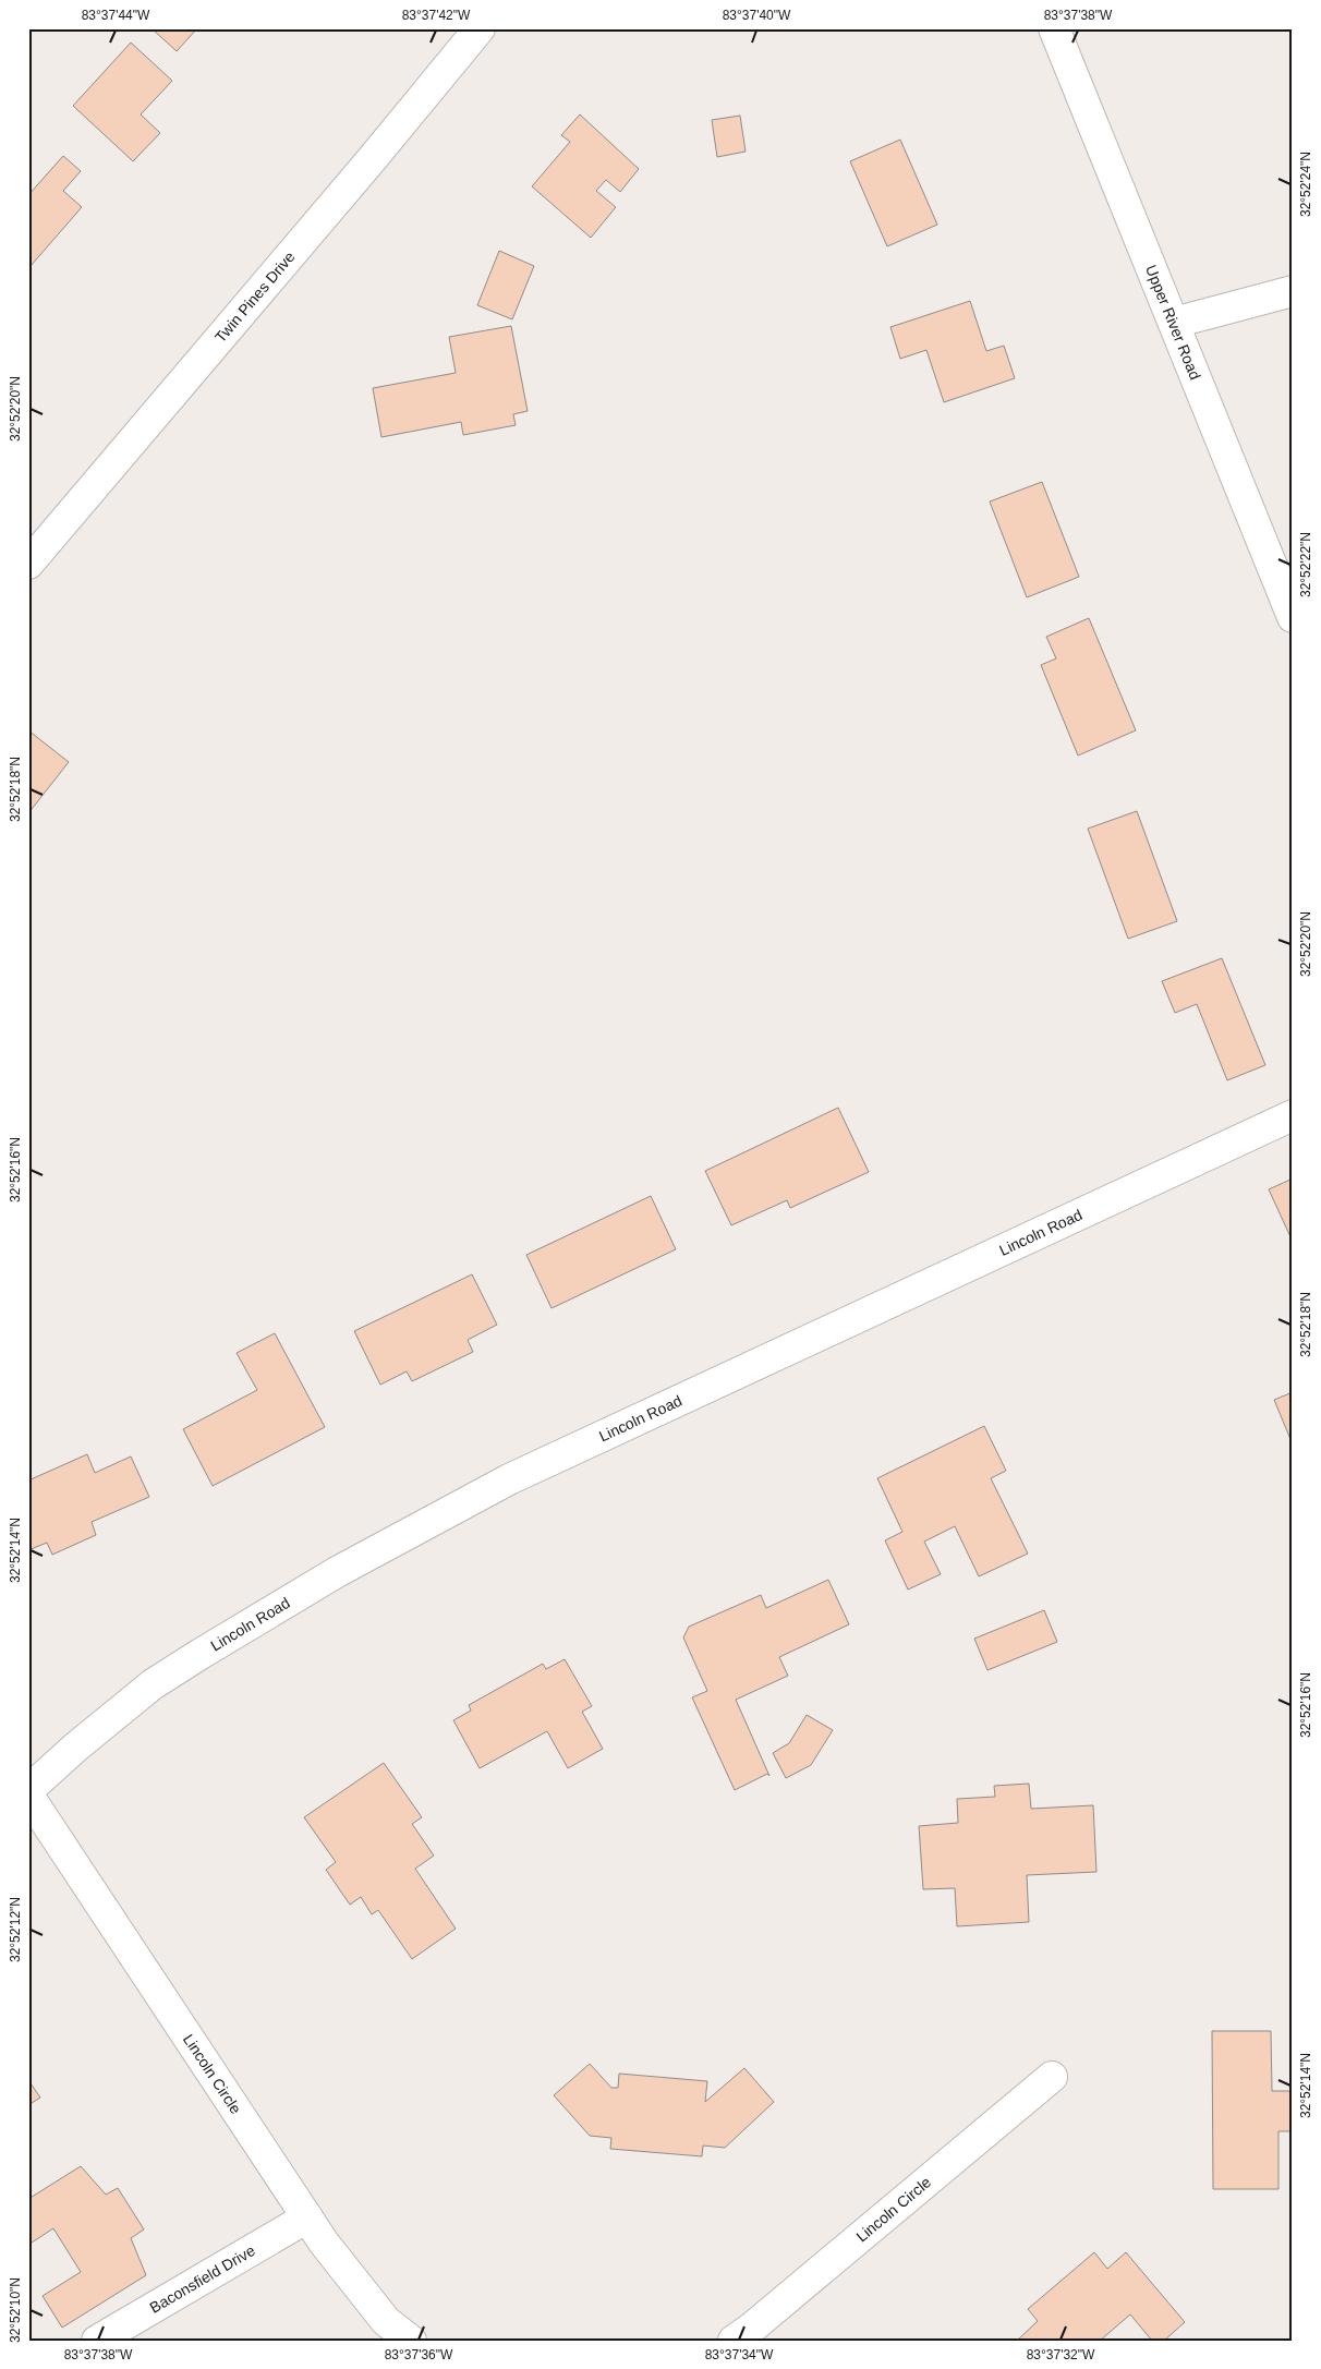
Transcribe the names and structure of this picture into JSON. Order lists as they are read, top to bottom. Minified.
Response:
{"streets":{"street":["Twin Pines Drive","Upper River Road","Lincoln Road","Lincoln Circle","Baconsfield Drive"]},"crossings":[["Lincoln Circle","Baconsfield Drive"]],"coordinates":["83°37'44\"W","83°37'42\"W","83°37'40\"W","83°37'38\"W","32°52'24\"N","32°52'20\"N","32°52'22\"N","32°52'18\"N","32°52'16\"N","32°52'14\"N","32°52'12\"N","32°52'10\"N","83°37'36\"W","83°37'34\"W","83°37'32\"W"]}
